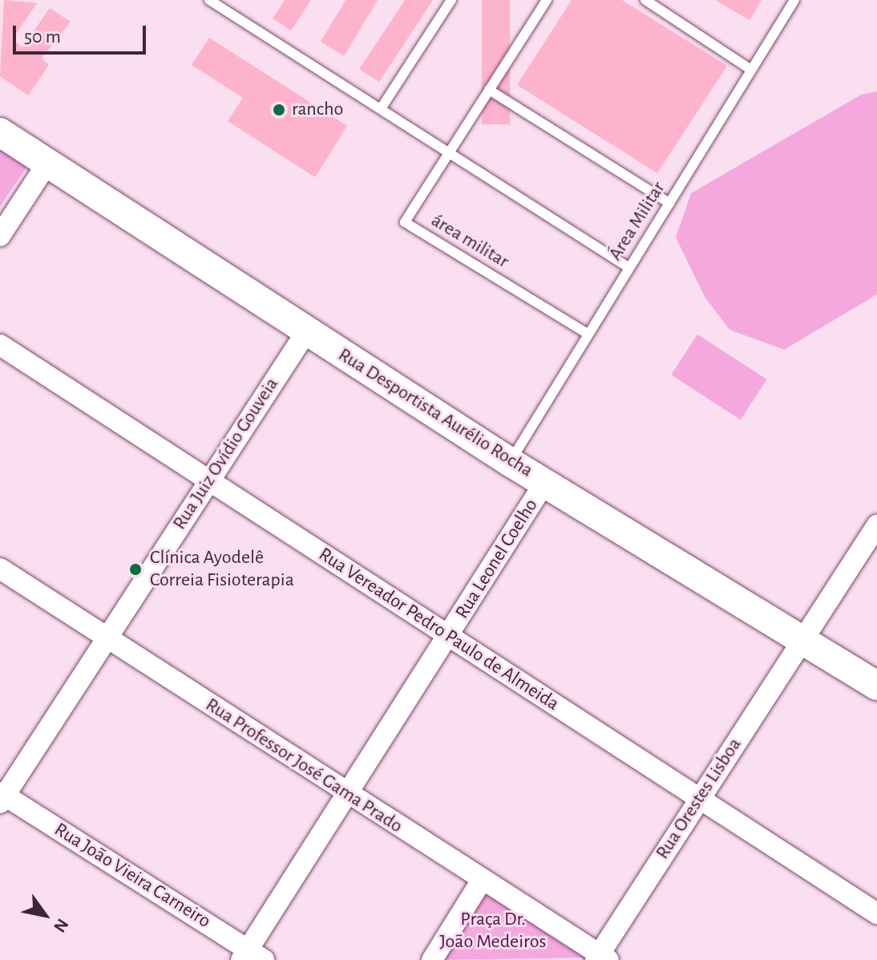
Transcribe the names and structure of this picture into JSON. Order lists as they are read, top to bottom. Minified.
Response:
{"streets":{"street":["Rua Desportista Aurélio Rocha","Rua Juiz Ovídio Gouveia","Rua Leonel Coelho","Rua Vereador Pedro Paulo de Almeida","Rua Professor José Gama Prado","Rua Orestes Lisboa","Rua João Vieira Carneiro"],"lane":["Área Militar","área militar"]},"crossings":[["Área Militar","área militar"],["Área Militar","Rua Desportista Aurélio Rocha"],["Rua Desportista Aurélio Rocha","Rua Juiz Ovídio Gouveia"],["Rua Desportista Aurélio Rocha","Rua Leonel Coelho"],["Rua Desportista Aurélio Rocha","Rua Orestes Lisboa"],["Rua Juiz Ovídio Gouveia","Rua Vereador Pedro Paulo de Almeida"],["Rua Juiz Ovídio Gouveia","Rua Professor José Gama Prado"],["Rua Juiz Ovídio Gouveia","Rua João Vieira Carneiro"],["Rua Leonel Coelho","Rua Vereador Pedro Paulo de Almeida"],["Rua Leonel Coelho","Rua Professor José Gama Prado"],["Rua Leonel Coelho","Rua João Vieira Carneiro"],["Rua Vereador Pedro Paulo de Almeida","Rua Orestes Lisboa"],["Rua Professor José Gama Prado","Rua Orestes Lisboa"]],"parks":["Praça Dr. João Medeiros"],"places":["rancho","Clínica Ayodelê Correia Fisioterapia"],"scale_bar":"50 m","north":"bottom right"}
